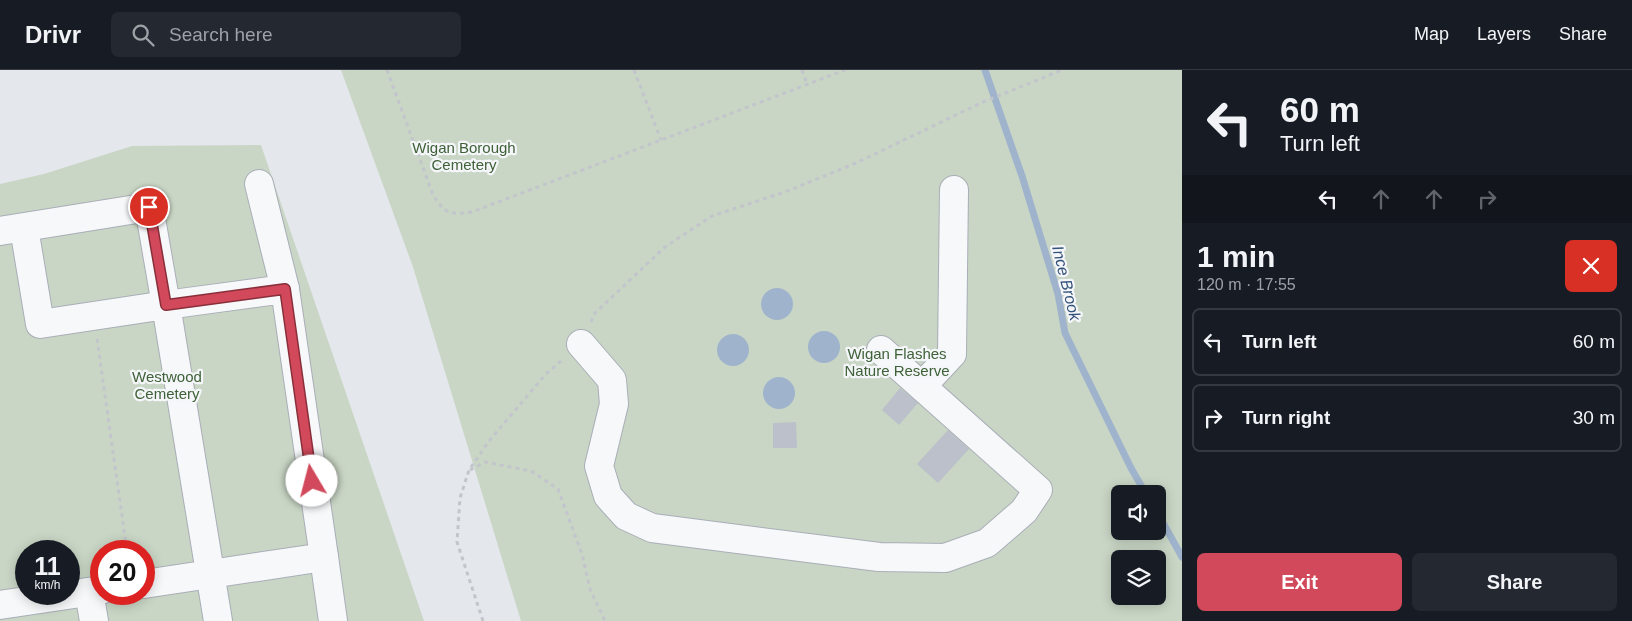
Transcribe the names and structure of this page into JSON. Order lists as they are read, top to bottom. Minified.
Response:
{"water":["Ince Brook"],"parks":["Wigan Borough Cemetery","Wigan Flashes Nature Reserve","Westwood Cemetery"],"page":{"header":"Drivr","search":"Search here","nav":["Map","Layers","Share"],"turn":["60 m","Turn left"],"heading":["1 min","120 m · 17:55"],"list":[{"name":"Turn left","value":"60 m"},{"name":"Turn right","value":"30 m"}],"speed":"11 km/h","limit":"20","buttons":["Exit","Share"]}}
